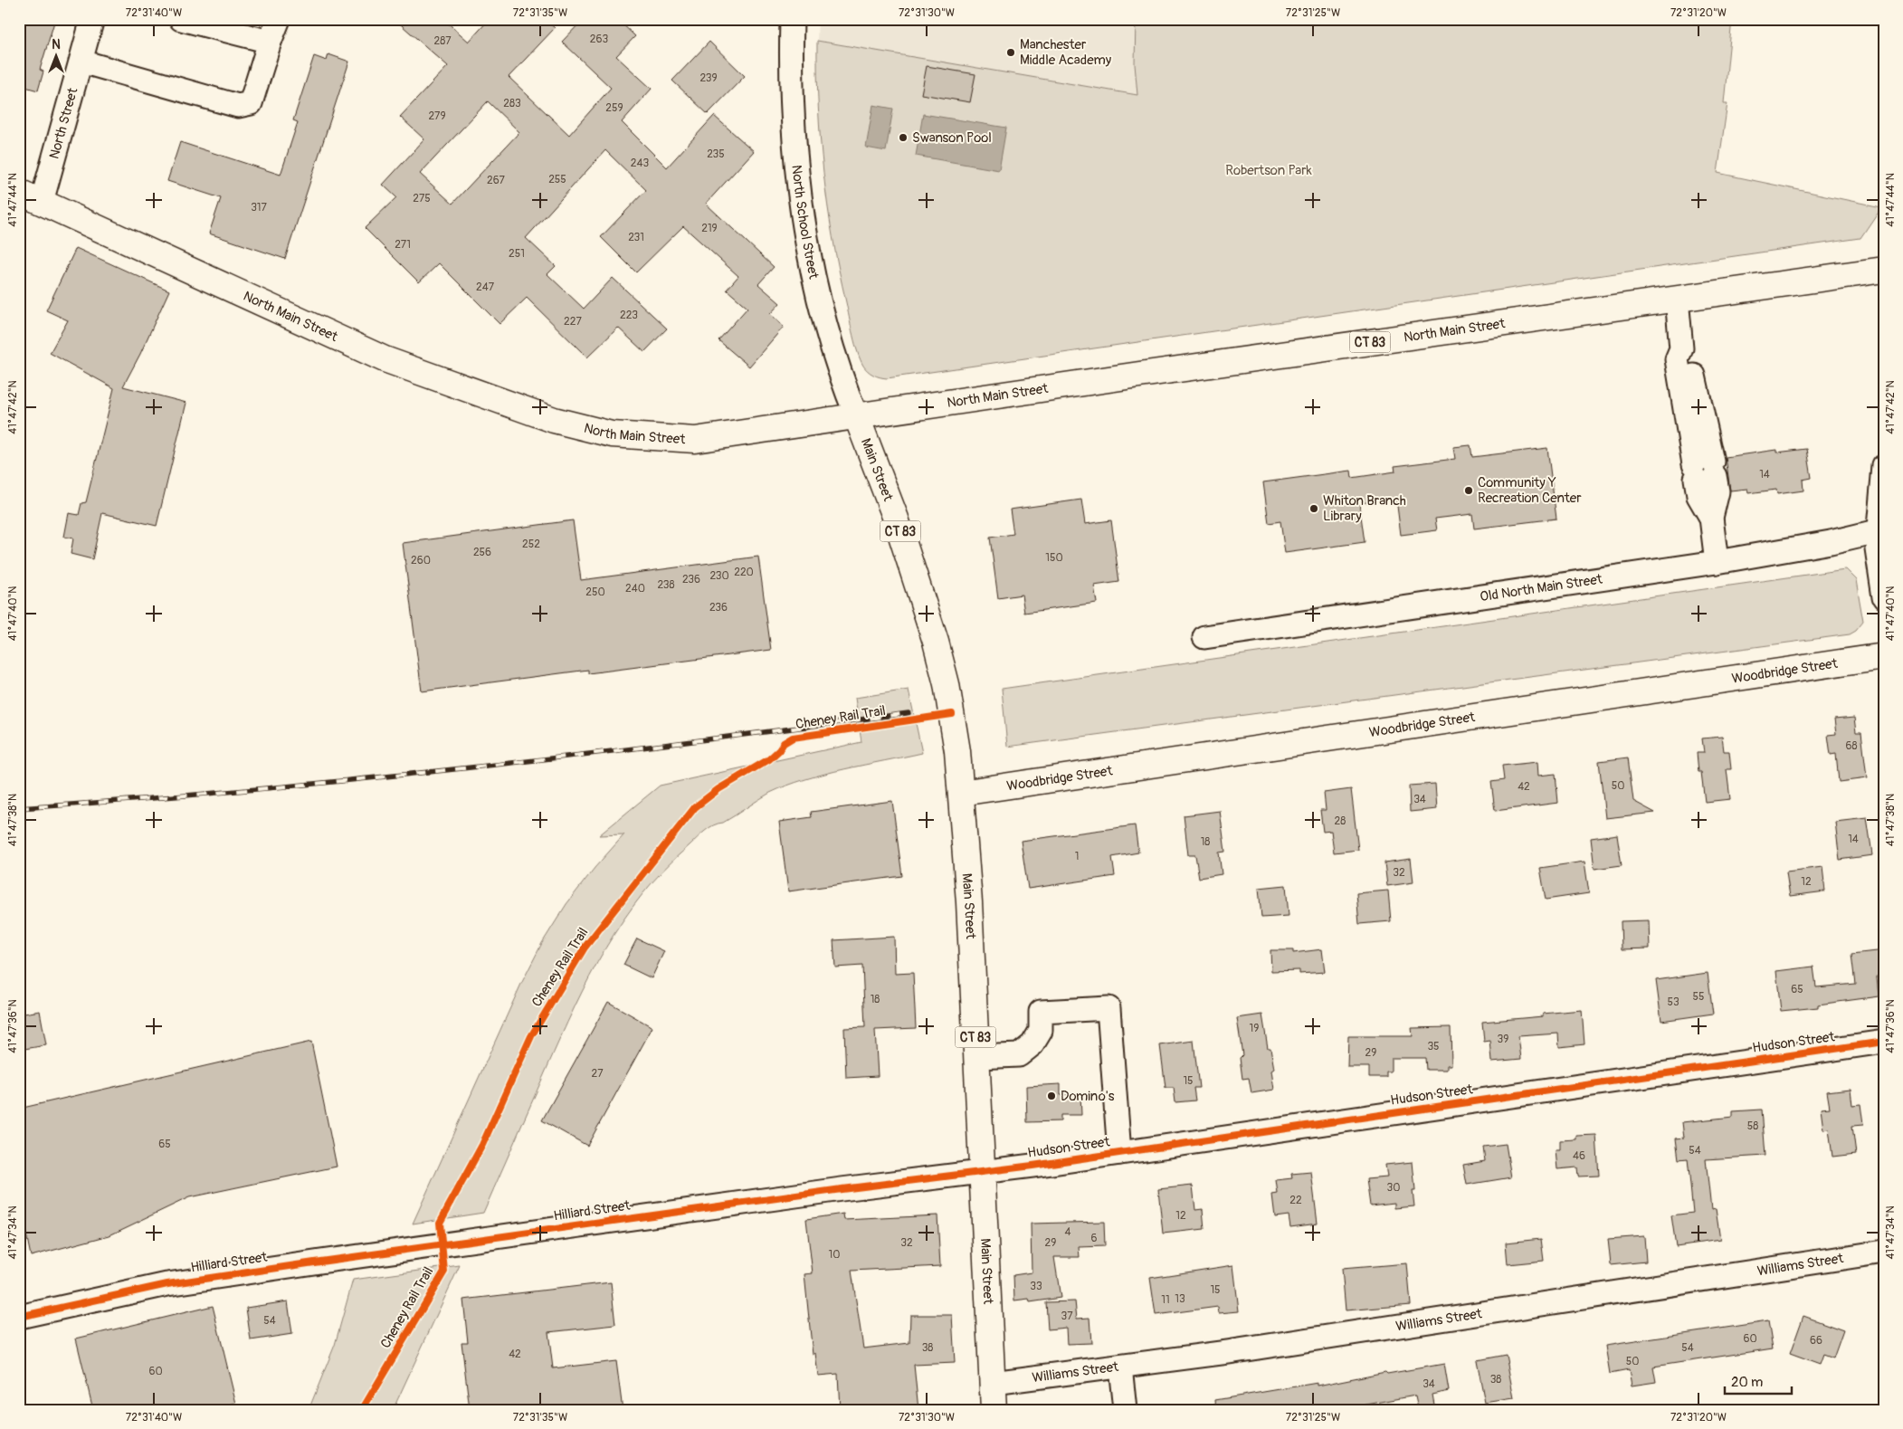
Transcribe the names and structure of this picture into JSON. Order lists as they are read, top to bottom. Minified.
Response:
{"streets":{"main road":["North Main Street","CT 83","Main Street","Woodbridge Street"],"street":["North Street","North School Street","Old North Main Street","Hudson Street","Hilliard Street","Williams Street"],"cycle path":["Cheney Rail Trail"]},"crossings":[["North Street","North Main Street"],["North School Street","North Main Street"],["North School Street","Main Street"],["North Main Street","Main Street"],["Main Street","Woodbridge Street"],["Main Street","Hudson Street"],["Main Street","Hilliard Street"],["Main Street","Williams Street"],["Hudson Street","Hilliard Street"]],"parks":["Robertson Park"],"places":["Manchester Middle Academy","Swanson Pool","Community Y Recreation Center","Whiton Branch Library","Domino's"],"house_numbers":["263","287","239","283","259","279","235","243","255","267","275","317","219","231","271","251","247","223","227","14","252","256","150","260","220","230","236","238","240","250","236","68","50","42","34","28","14","18","1","32","12","65","55","18","53","19","39","35","29","27","15","58","65","54","46","30","22","12","4","6","32","29","10","33","15","13","11","37","54","60","66","38","54","42","50","60","38","34"],"scale_bar":"20 m","north":"top","coordinates":["72°31'40\"W","72°31'35\"W","72°31'30\"W","72°31'25\"W","72°31'20\"W","41°47'44\"N","41°47'42\"N","41°47'40\"N","41°47'38\"N","41°47'36\"N","41°47'34\"N"]}
